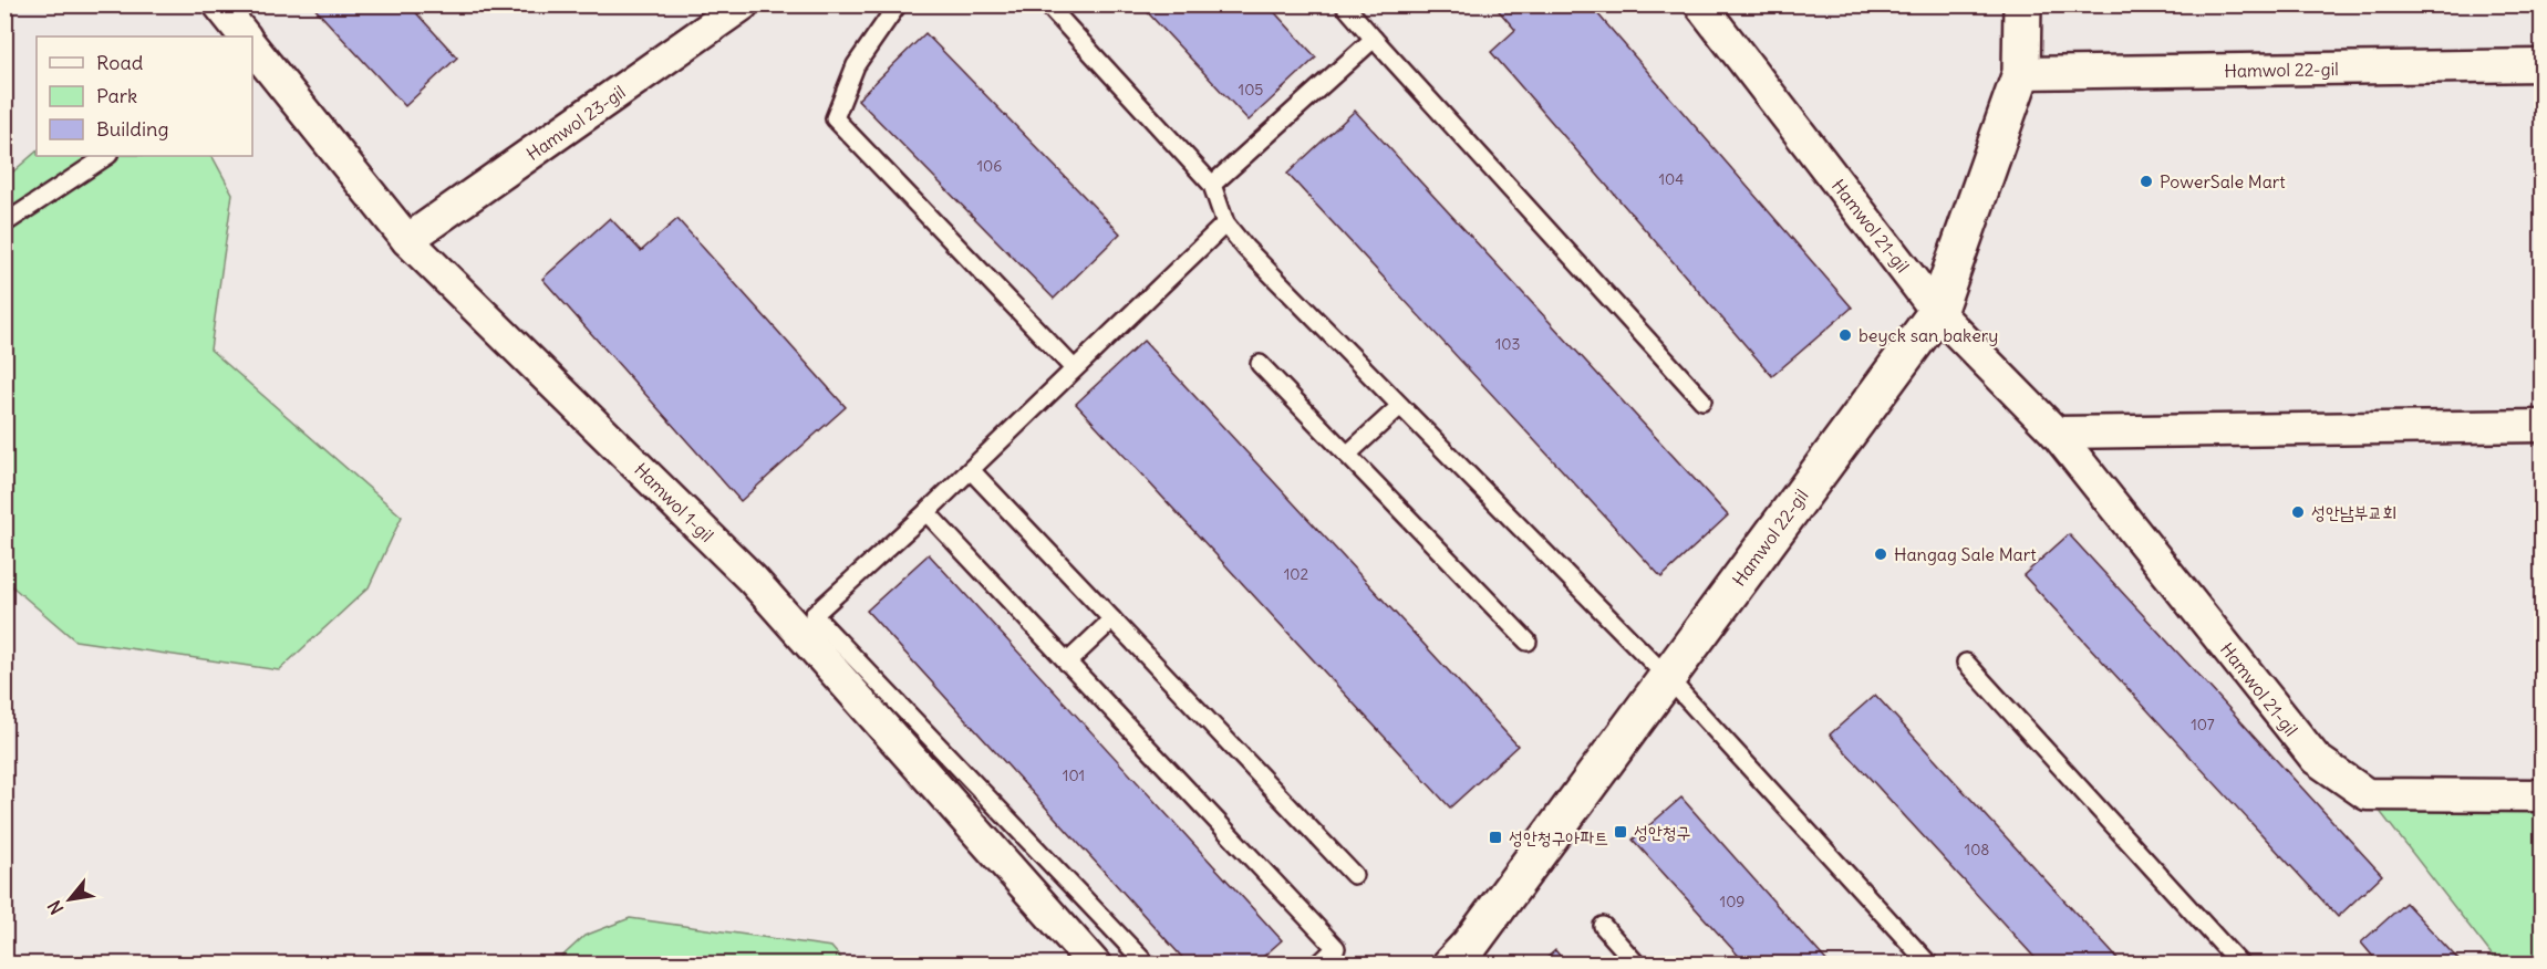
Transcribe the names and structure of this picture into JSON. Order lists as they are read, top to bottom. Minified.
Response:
{"streets":{"street":["Hamwol 22-gil","Hamwol 23-gil","Hamwol 21-gil","Hamwol 1-gil"]},"crossings":[["Hamwol 22-gil","Hamwol 21-gil"],["Hamwol 23-gil","Hamwol 1-gil"]],"places":{"other":["PowerSale Mart","beyck san bakery","성안남부교회","Hangag Sale Mart"],"transit":["성안청구","성안청구아파트"]},"house_numbers":["105","106","104","103","102","107","101","108","109"],"legend":["Road","Park","Building"],"north":"bottom left"}
